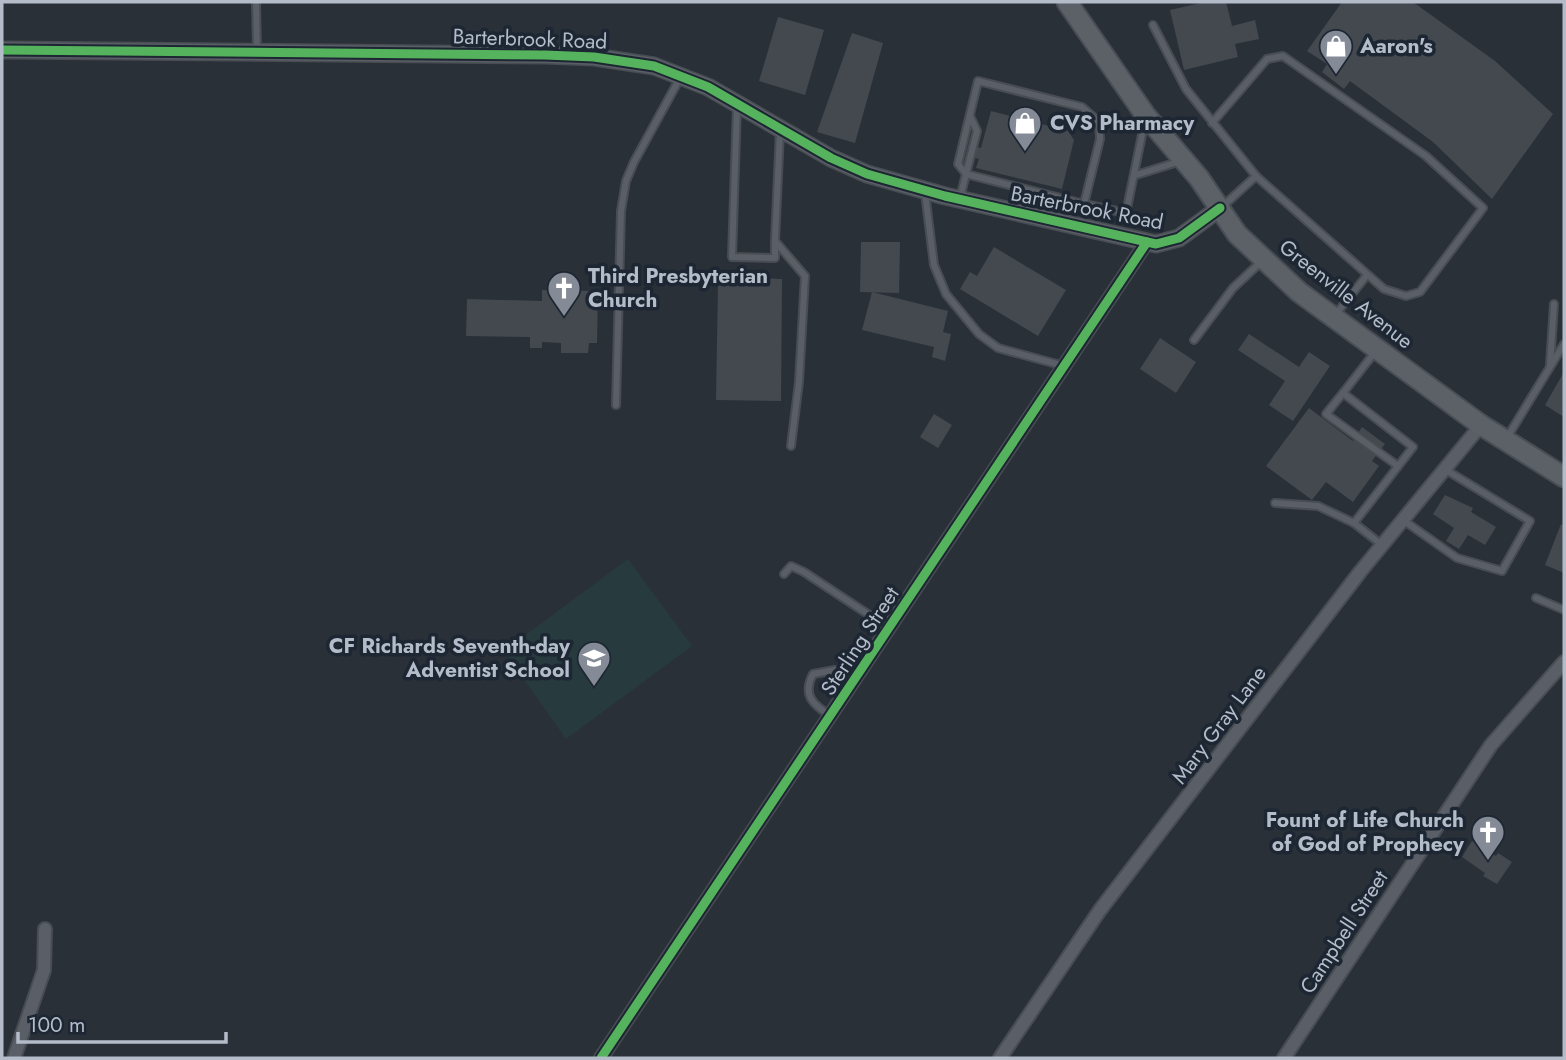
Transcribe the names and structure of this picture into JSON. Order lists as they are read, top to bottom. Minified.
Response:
{"streets":{"main road":["Greenville Avenue"],"street":["Barterbrook Road","Sterling Street","Mary Gray Lane","Campbell Street"]},"crossings":[["Barterbrook Road","Greenville Avenue"],["Barterbrook Road","Sterling Street"],["Greenville Avenue","Mary Gray Lane"]],"places":{"shop":["Aaron's","CVS Pharmacy"],"church":["Third Presbyterian Church","Fount of Life Church of God of Prophecy"],"school or university":["CF Richards Seventh-day Adventist School"]},"scale_bar":"100 m"}
